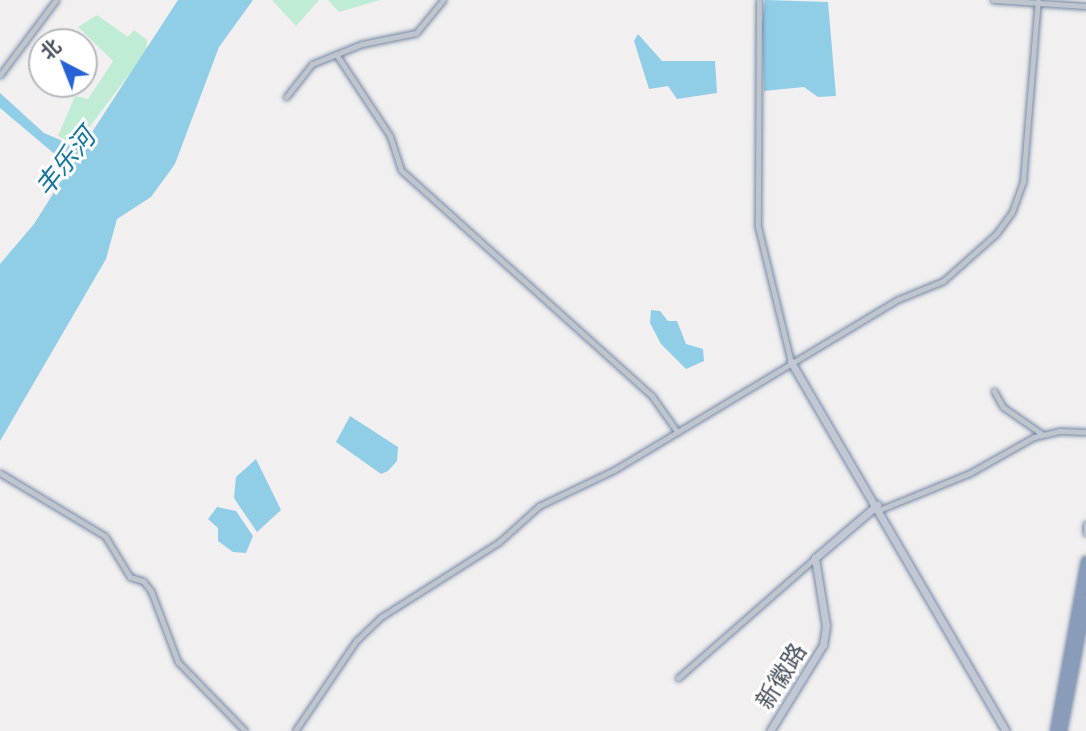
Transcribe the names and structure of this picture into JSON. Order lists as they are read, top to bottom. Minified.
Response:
{"streets":{"street":["新徽路"]},"water":["丰乐河"],"north":"top left"}
